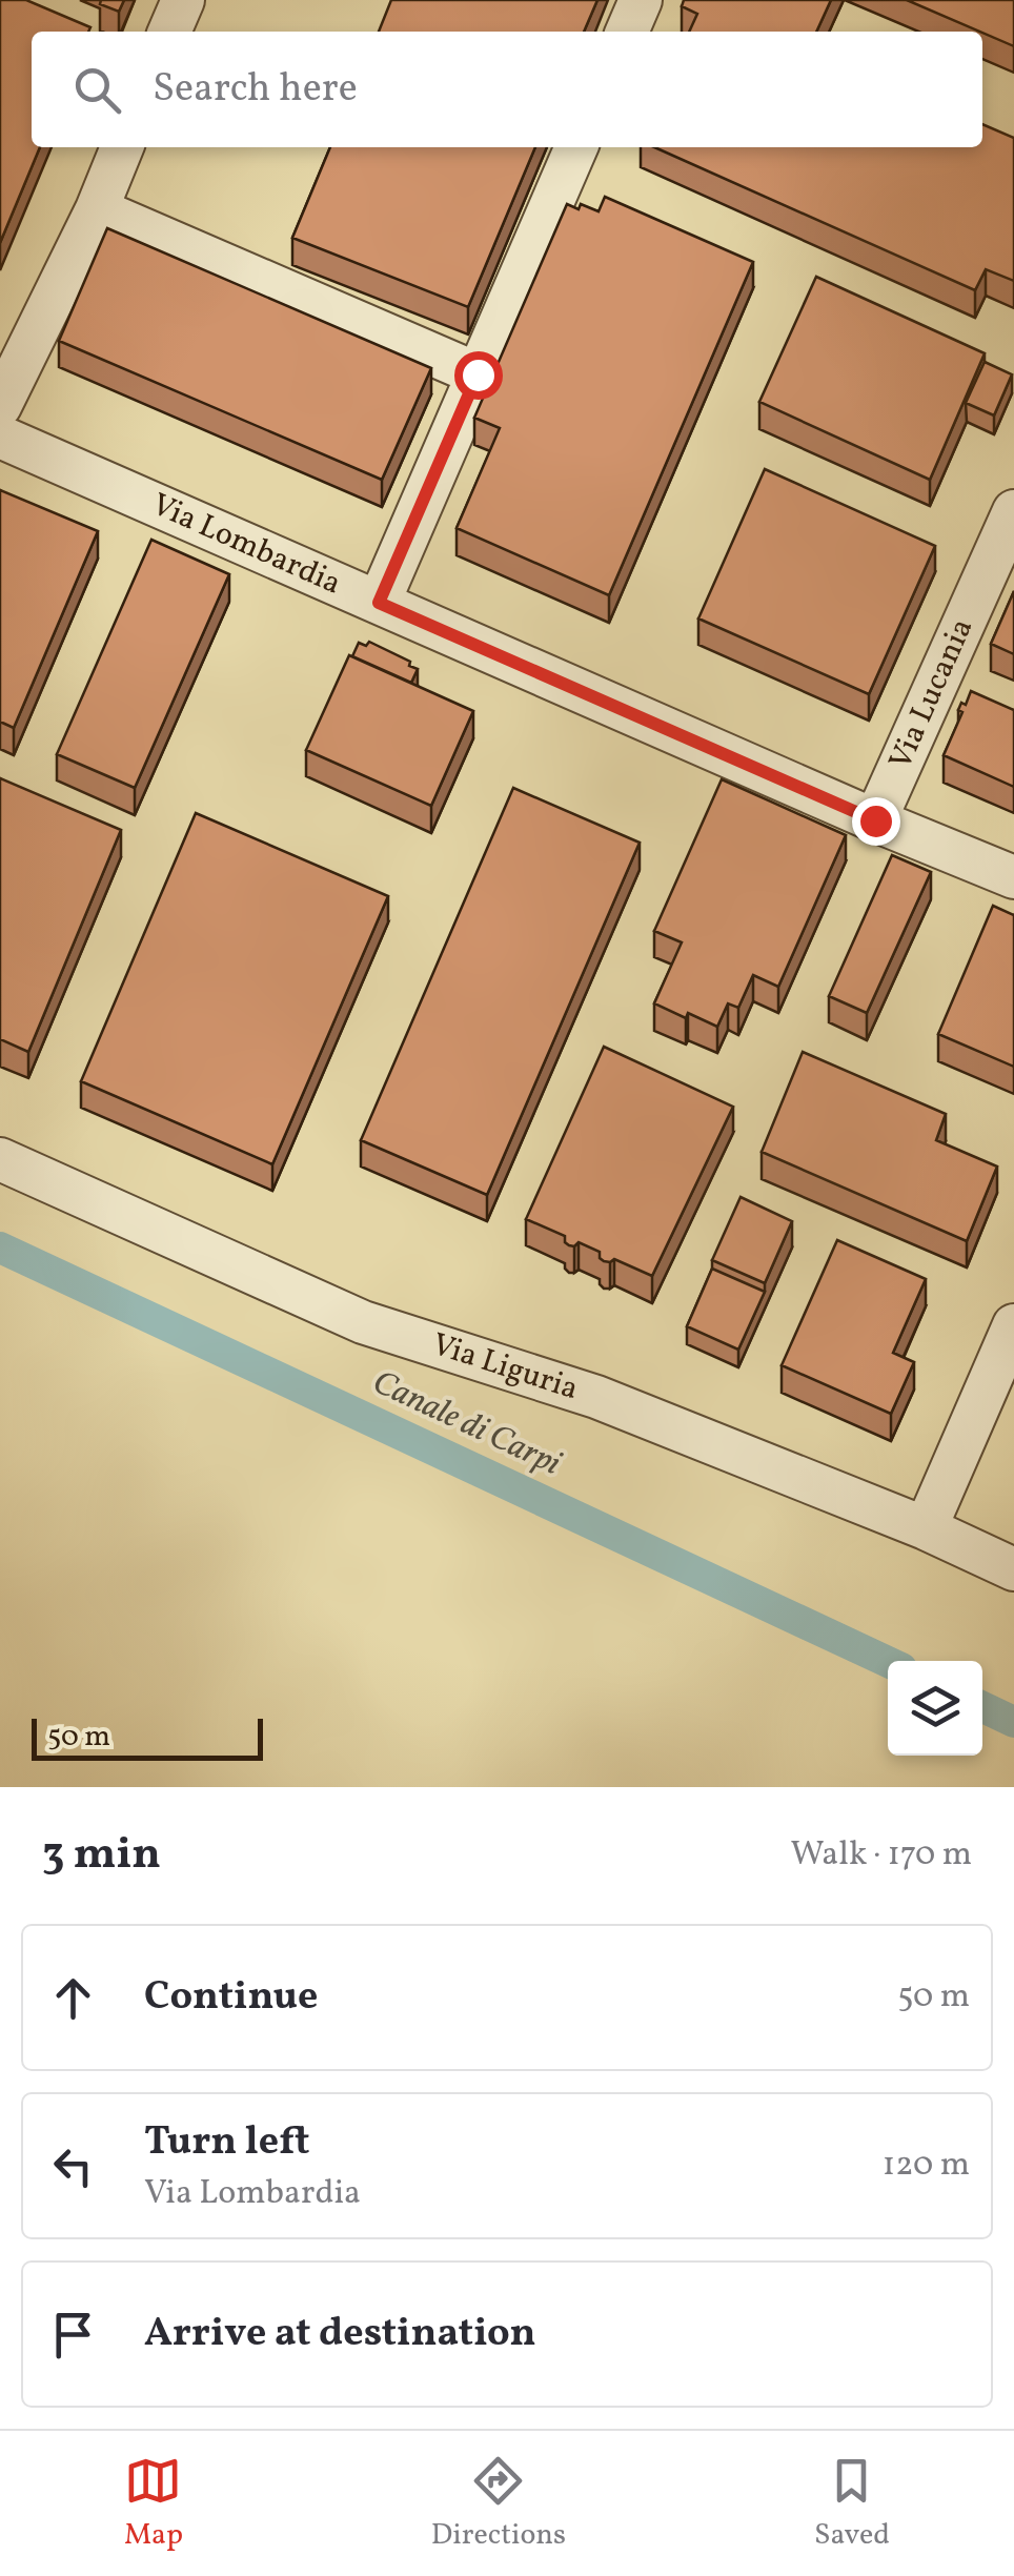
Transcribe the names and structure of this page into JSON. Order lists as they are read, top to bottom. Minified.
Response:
{"streets":{"street":["Via Lombardia","Via Lucania","Via Liguria"]},"crossings":[["Via Lombardia","Via Lucania"]],"water":["Canale di Carpi"],"scale_bar":"50 m","page":{"search":"Search here","scale":"50 m","heading":["3 min","Walk · 170 m"],"list":[["Continue","50 m"],["Turn left","Via Lombardia","120 m"],"Arrive at destination"],"nav":["Map","Directions","Saved"]}}
